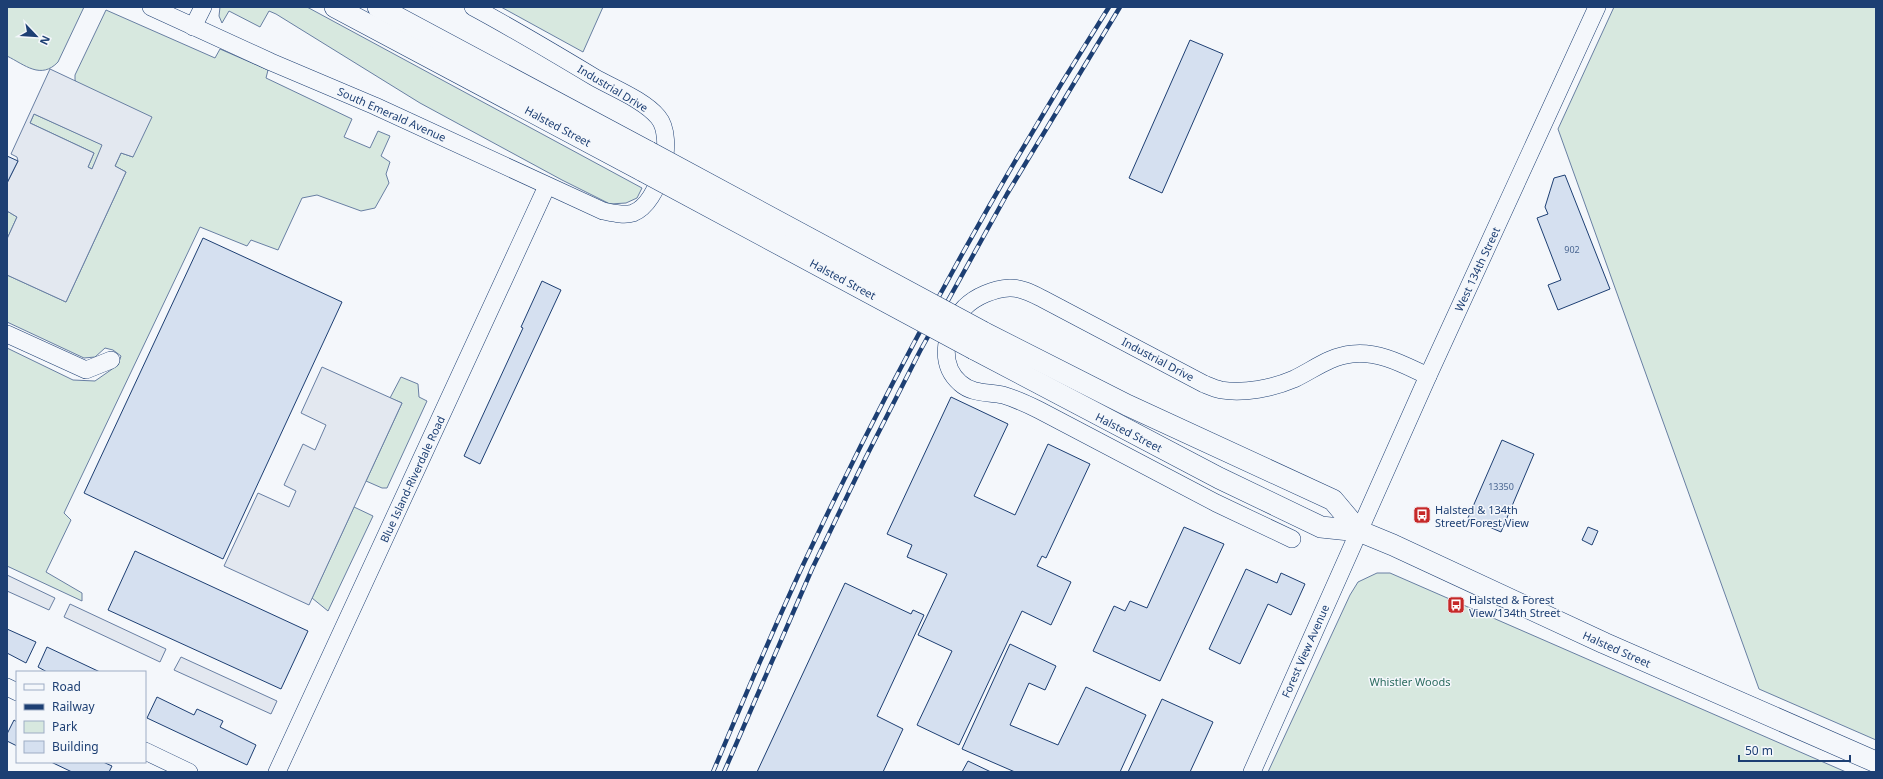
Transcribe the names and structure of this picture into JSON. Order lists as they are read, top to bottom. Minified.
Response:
{"streets":{"main road":["Halsted Street"],"street":["Industrial Drive","South Emerald Avenue","West 134th Street","Blue Island-Riverdale Road","Forest View Avenue"]},"crossings":[["Industrial Drive","South Emerald Avenue"],["Industrial Drive","West 134th Street"],["South Emerald Avenue","Blue Island-Riverdale Road"],["Halsted Street","West 134th Street"],["Halsted Street","Forest View Avenue"],["West 134th Street","Forest View Avenue"]],"parks":["Whistler Woods"],"places":{"bus stop":["Halsted & 134th Street/Forest View","Halsted & Forest View/134th Street"]},"house_numbers":["902","13350"],"legend":["Road","Railway","Park","Building"],"scale_bar":"50 m","north":"bottom right"}
